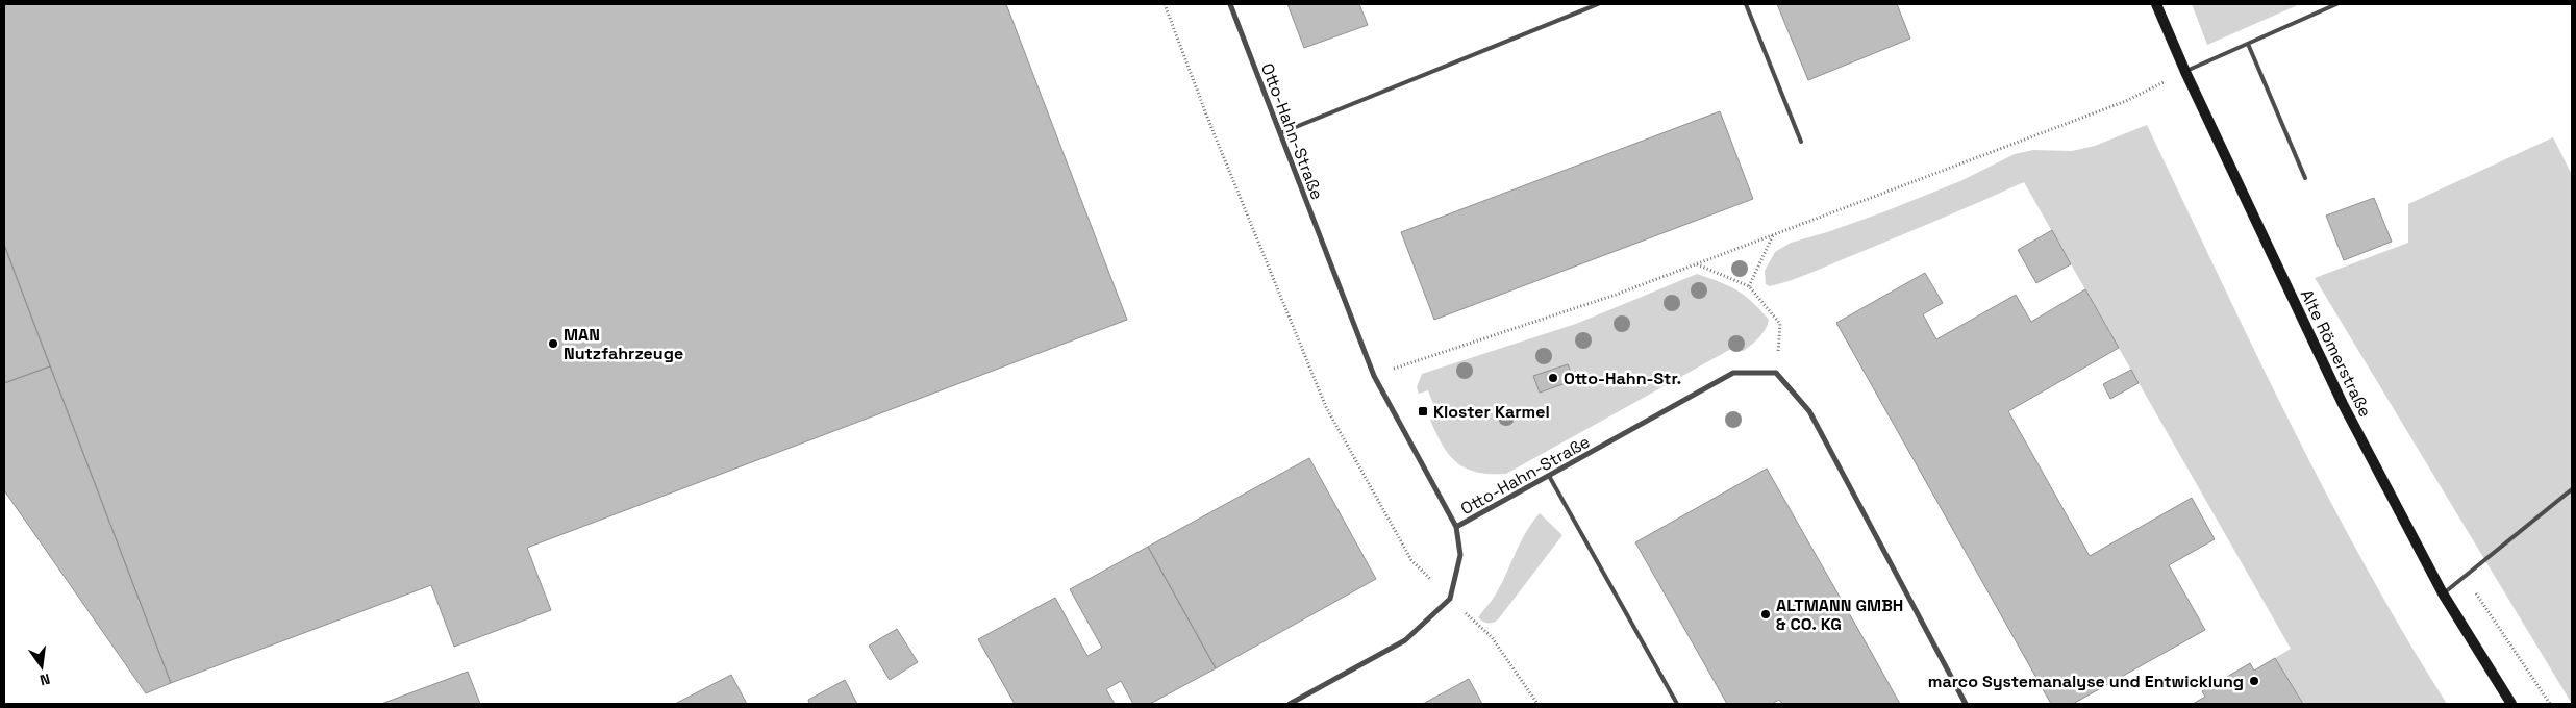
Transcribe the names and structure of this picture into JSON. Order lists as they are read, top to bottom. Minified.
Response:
{"streets":{"main road":["Alte Römerstraße"],"street":["Otto-Hahn-Straße"]},"places":{"other":["MAN Nutzfahrzeuge","Otto-Hahn-Str.","ALTMANN GMBH & CO. KG","marco Systemanalyse und Entwicklung"],"transit":["Kloster Karmel"]},"north":"bottom"}
